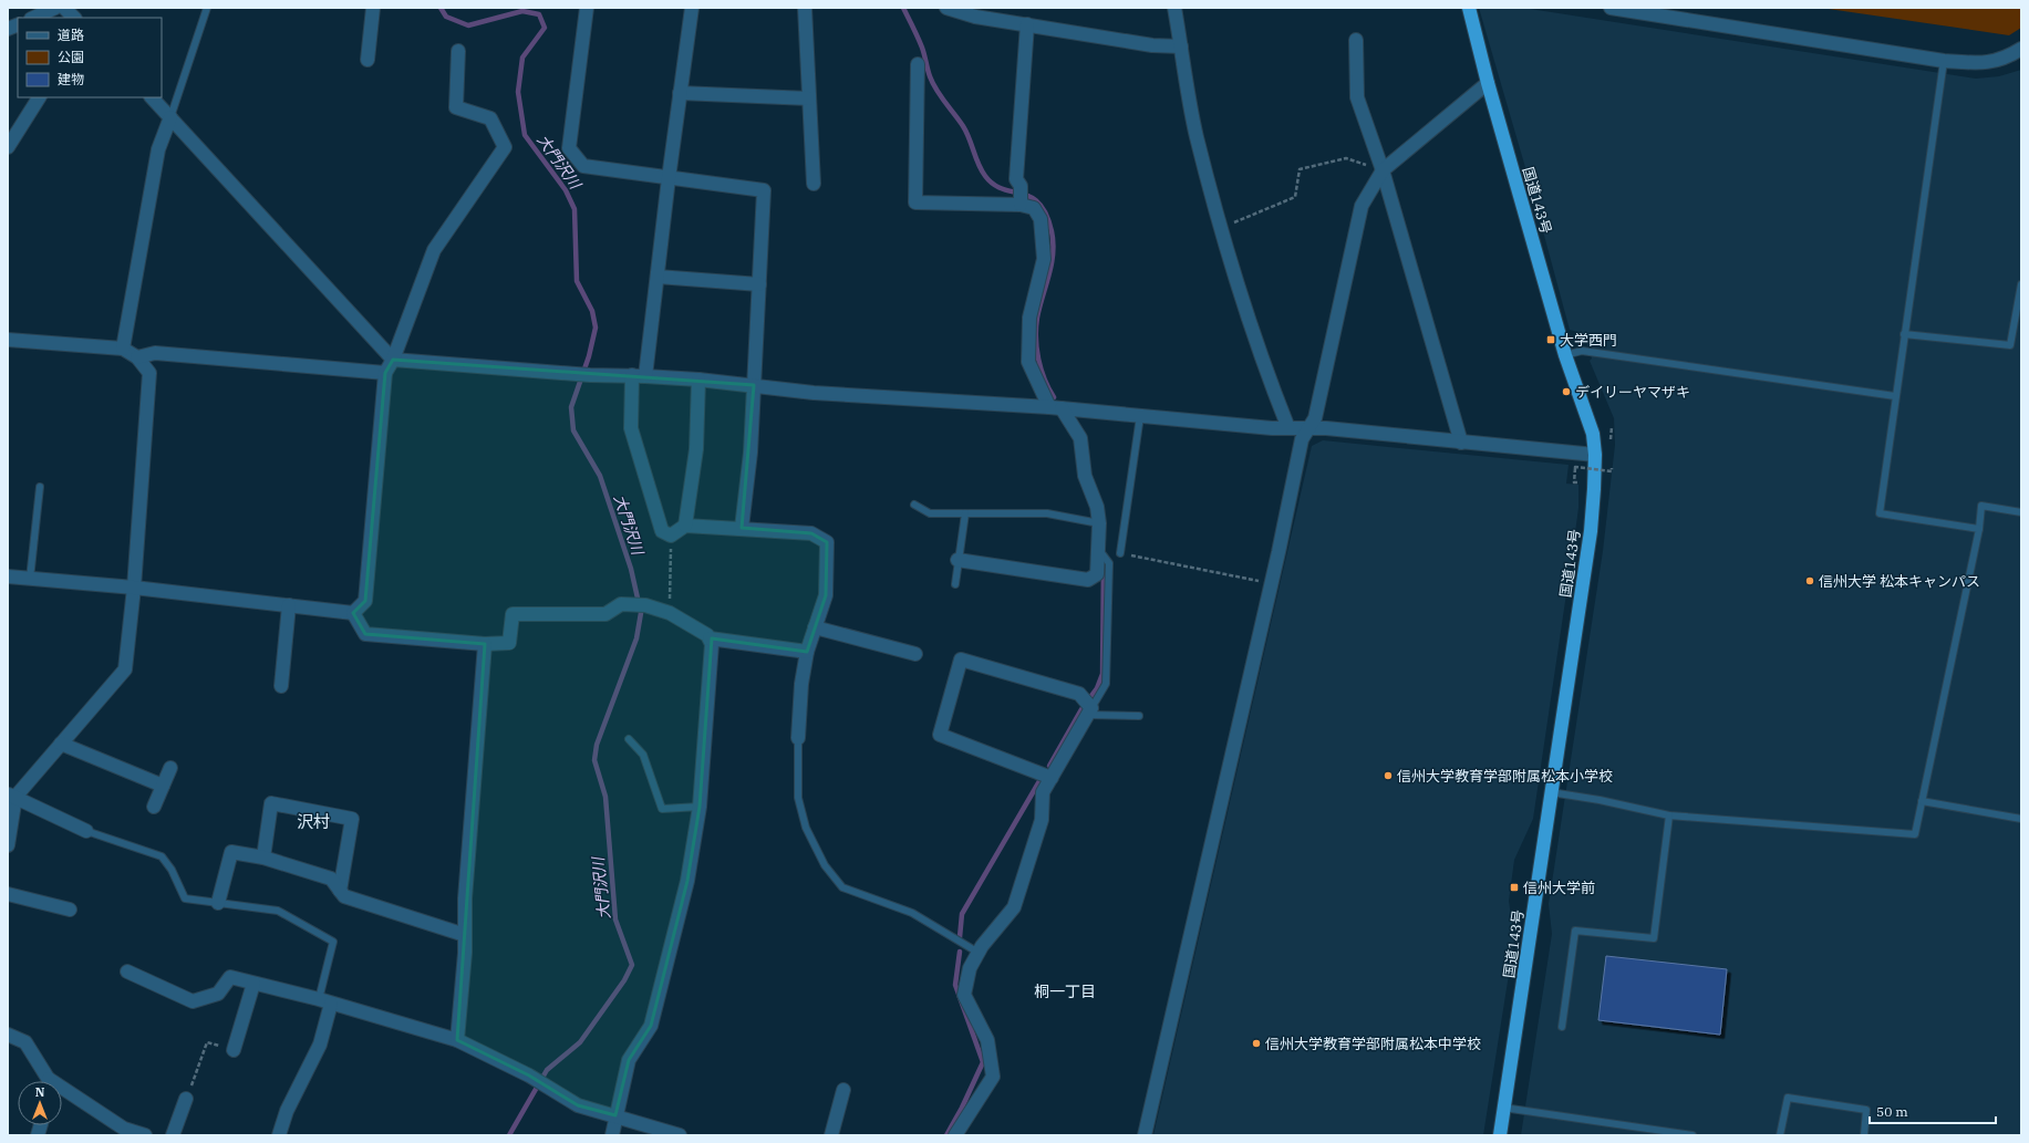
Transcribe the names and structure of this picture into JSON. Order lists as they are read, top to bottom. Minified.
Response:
{"streets":{"highway":["国道143号"]},"districts":["沢村","桐一丁目"],"water":["大門沢川"],"places":{"transit":["大学西門","信州大学前"],"other":["デイリーヤマザキ","信州大学 松本キャンパス","信州大学教育学部附属松本小学校","信州大学教育学部附属松本中学校"]},"legend":["道路","公園","建物"],"scale_bar":"50 m","north":"top"}
